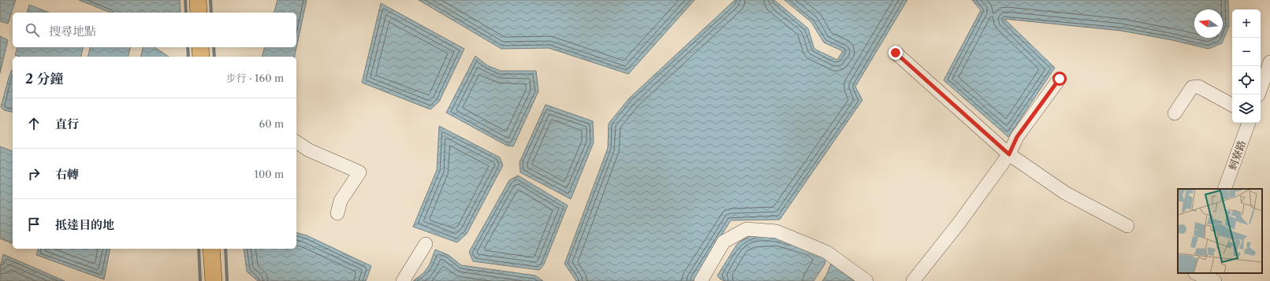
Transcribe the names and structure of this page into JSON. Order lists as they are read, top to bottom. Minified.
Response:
{"streets":{"street":["蚵寮路"]},"north":"left","page":{"map_buttons":["+","−"],"search":"搜尋地點","heading":["2 分鐘","步行 · 160 m"],"list":[["直行","60 m"],["右轉","100 m"],"抵達目的地"]}}
